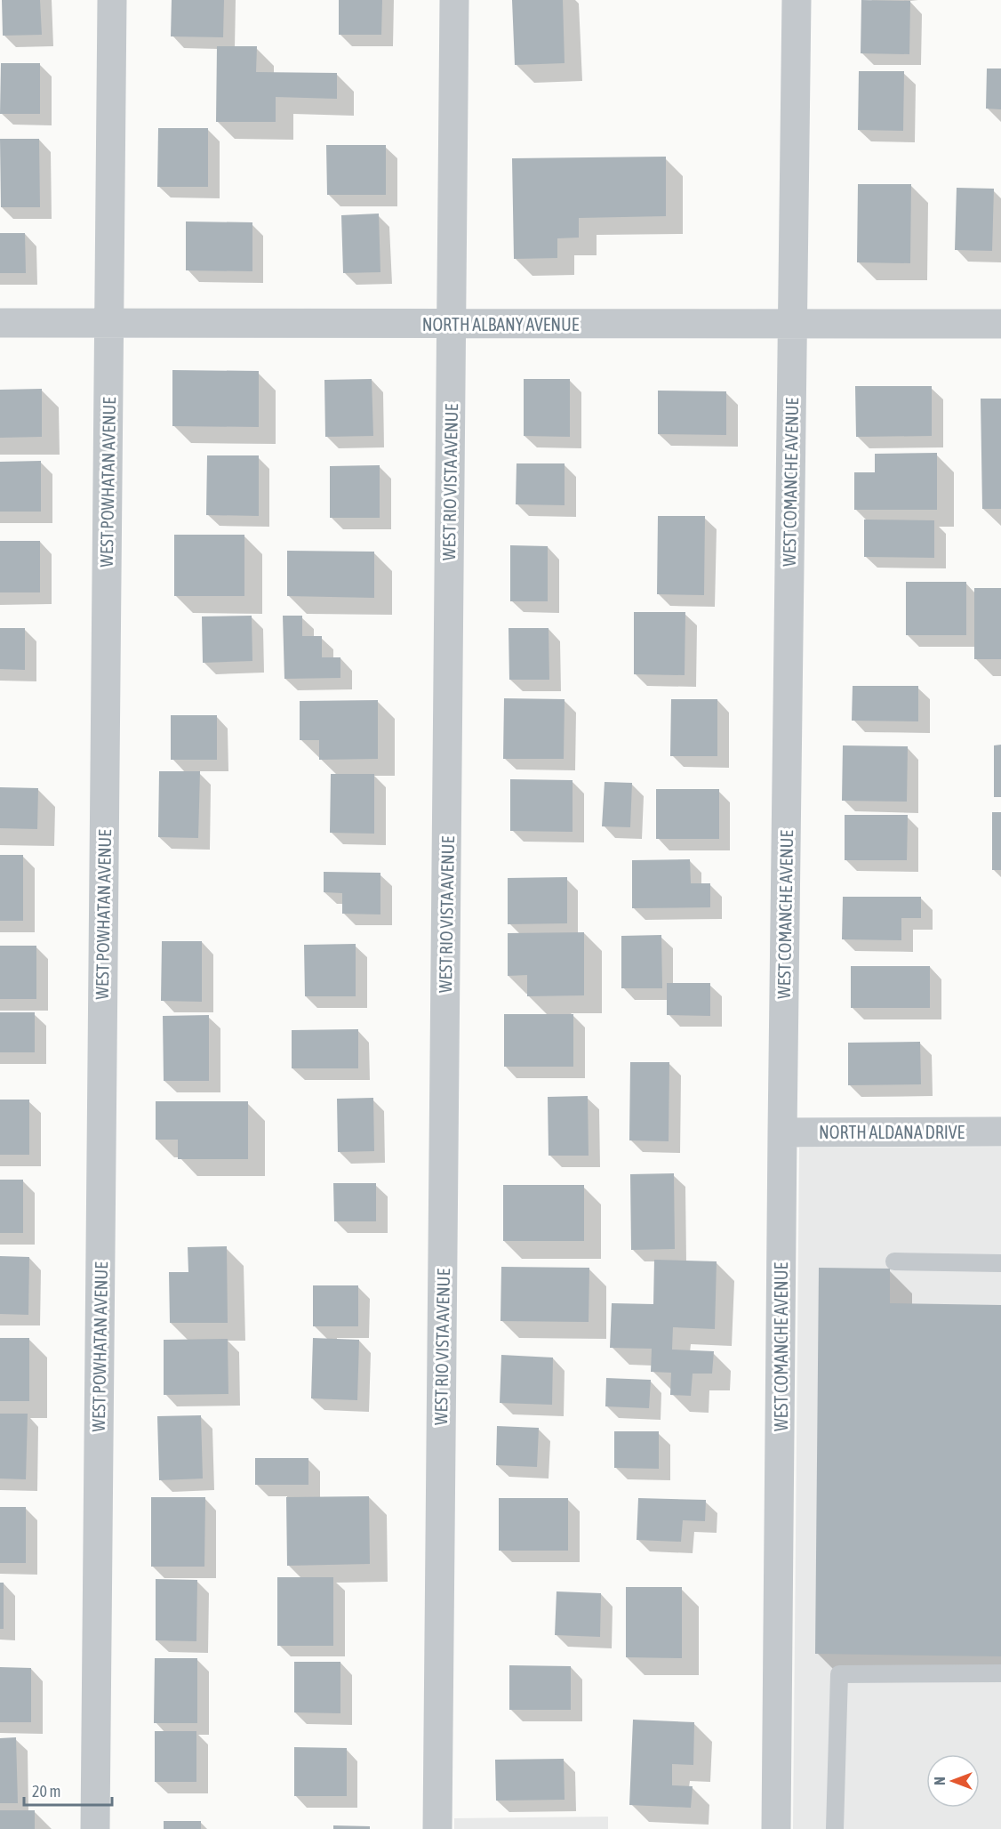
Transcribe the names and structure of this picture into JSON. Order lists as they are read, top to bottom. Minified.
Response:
{"streets":{"street":["NORTH ALBANY AVENUE","WEST POWHATAN AVENUE","WEST RIO VISTA AVENUE","WEST COMANCHE AVENUE","NORTH ALDANA DRIVE"]},"crossings":[["NORTH ALBANY AVENUE","WEST POWHATAN AVENUE"],["NORTH ALBANY AVENUE","WEST RIO VISTA AVENUE"],["NORTH ALBANY AVENUE","WEST COMANCHE AVENUE"],["WEST COMANCHE AVENUE","NORTH ALDANA DRIVE"]],"scale_bar":"20 m","north":"left"}
